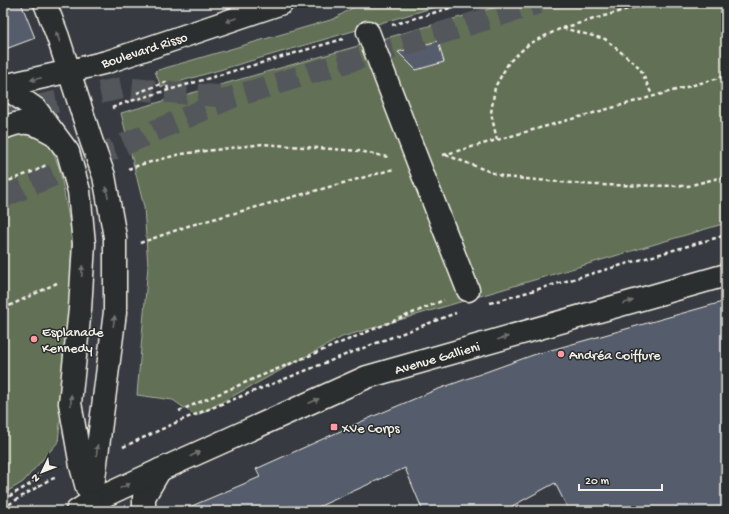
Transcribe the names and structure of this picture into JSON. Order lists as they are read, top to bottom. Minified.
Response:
{"streets":{"main road":["Boulevard Risso","Avenue Gallieni"]},"one_way":["Boulevard Risso","Avenue Gallieni"],"places":{"other":["Esplanade Kennedy","Andréa Coiffure"],"transit":["XVe Corps"]},"scale_bar":"20 m","north":"bottom left"}
